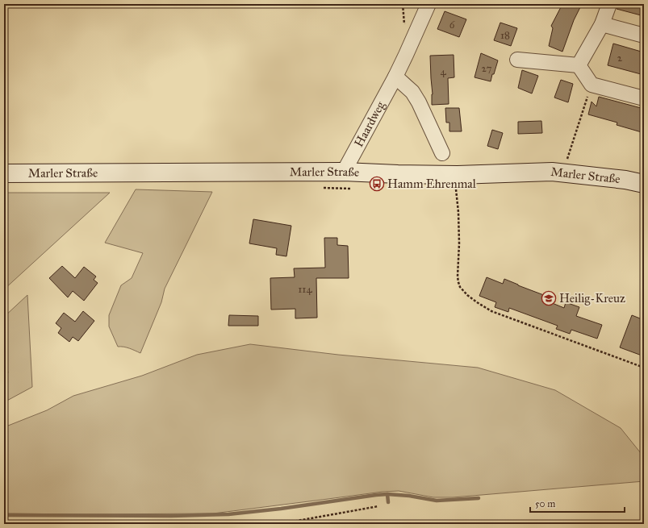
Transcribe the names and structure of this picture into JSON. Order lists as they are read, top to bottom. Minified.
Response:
{"streets":{"main road":["Marler Straße"],"street":["Haardweg"]},"crossings":[["Haardweg","Marler Straße"]],"places":{"bus stop":["Hamm Ehrenmal"],"school or university":["Heilig-Kreuz"]},"house_numbers":["6","18","2","27","4","114"],"scale_bar":"50 m"}
